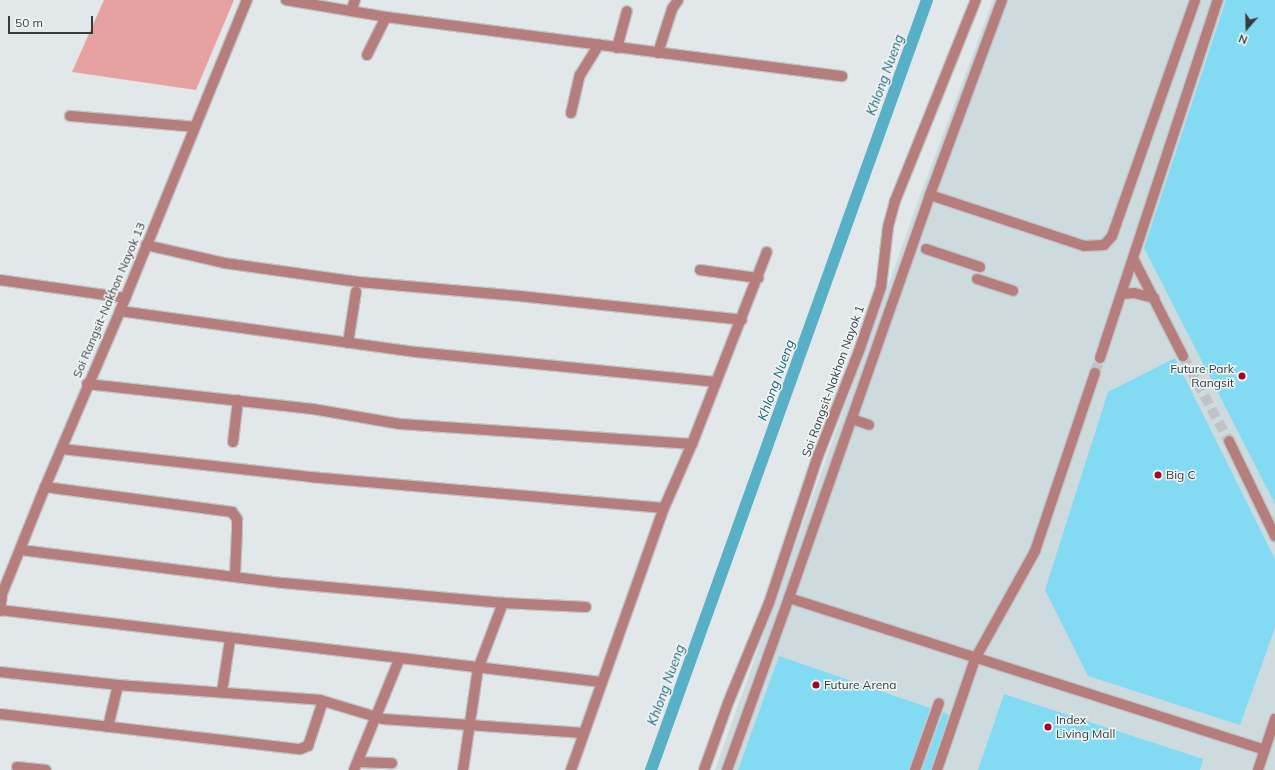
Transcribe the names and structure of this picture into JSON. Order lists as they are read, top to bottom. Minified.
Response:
{"streets":{"street":["Soi Rangsit-Nakhon Nayok 13","Soi Rangsit-Nakhon Nayok 1"]},"water":["Khlong Nueng"],"places":["Future Park Rangsit","Big C","Future Arena","Index Living Mall"],"scale_bar":"50 m","north":"bottom"}
